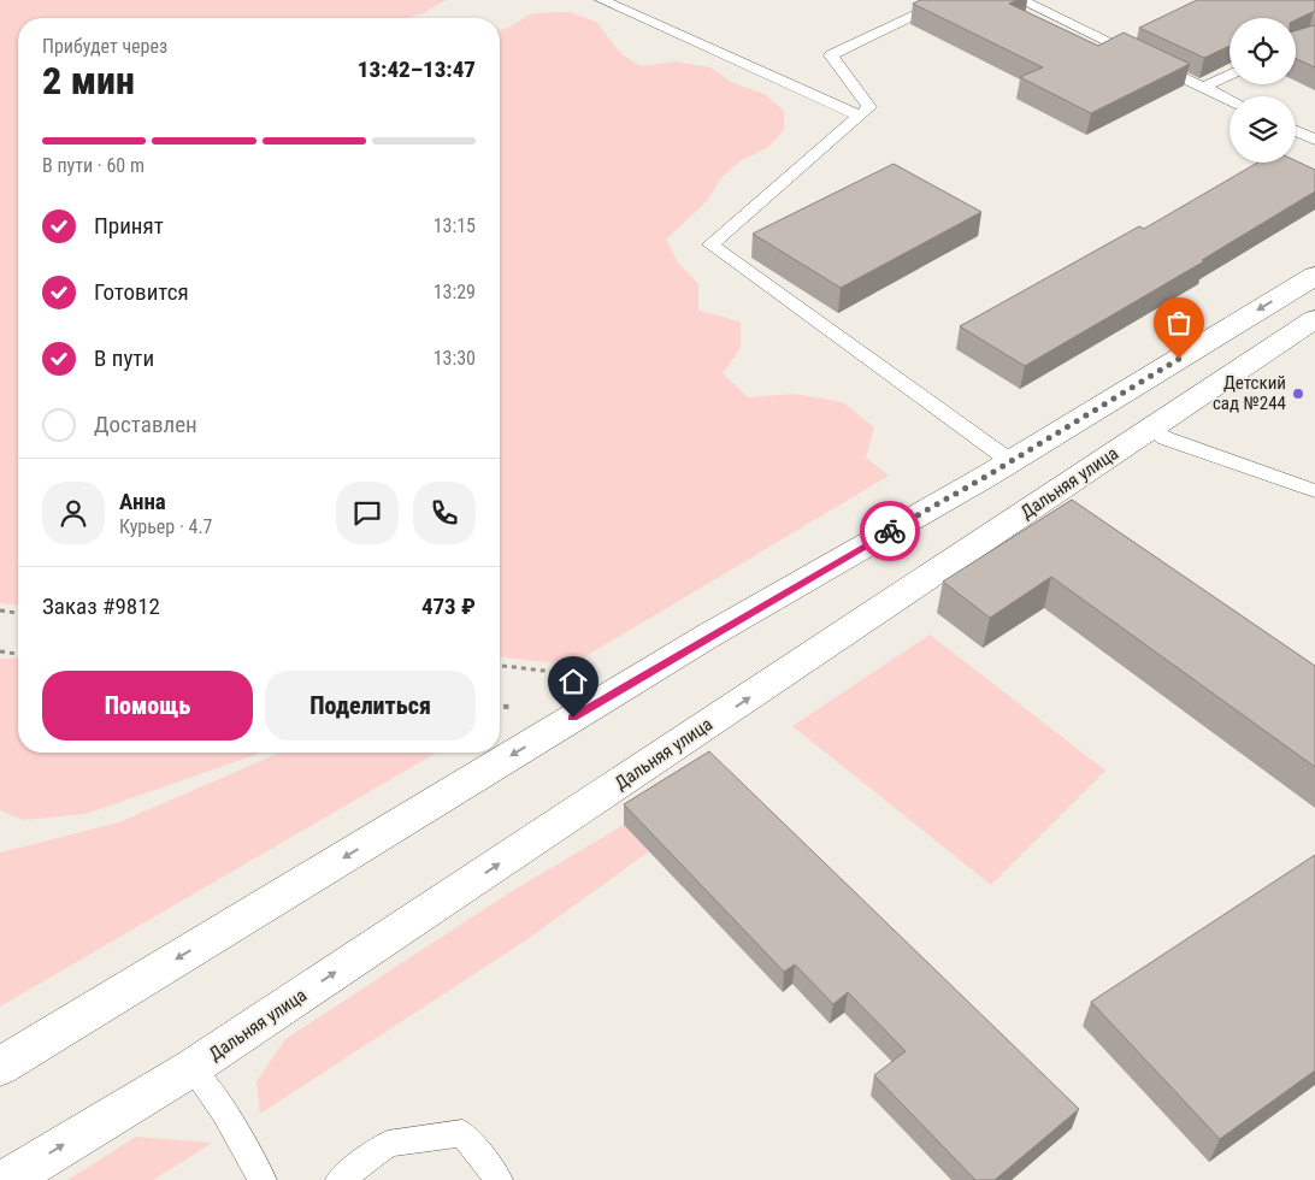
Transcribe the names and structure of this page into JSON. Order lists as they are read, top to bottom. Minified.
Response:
{"streets":{"main road":["Дальняя улица"]},"places":["Детский сад №244"],"page":{"heading":["2 мин","Прибудет через","13:42–13:47"],"panel":["Анна","Курьер · 4.7","Заказ #9812","473 ₽"],"bar":"В пути · 60 m","list":[["Принят","13:15"],["Готовится","13:29"],["В пути","13:30"],"Доставлен"],"buttons":["Помощь","Поделиться"]}}
